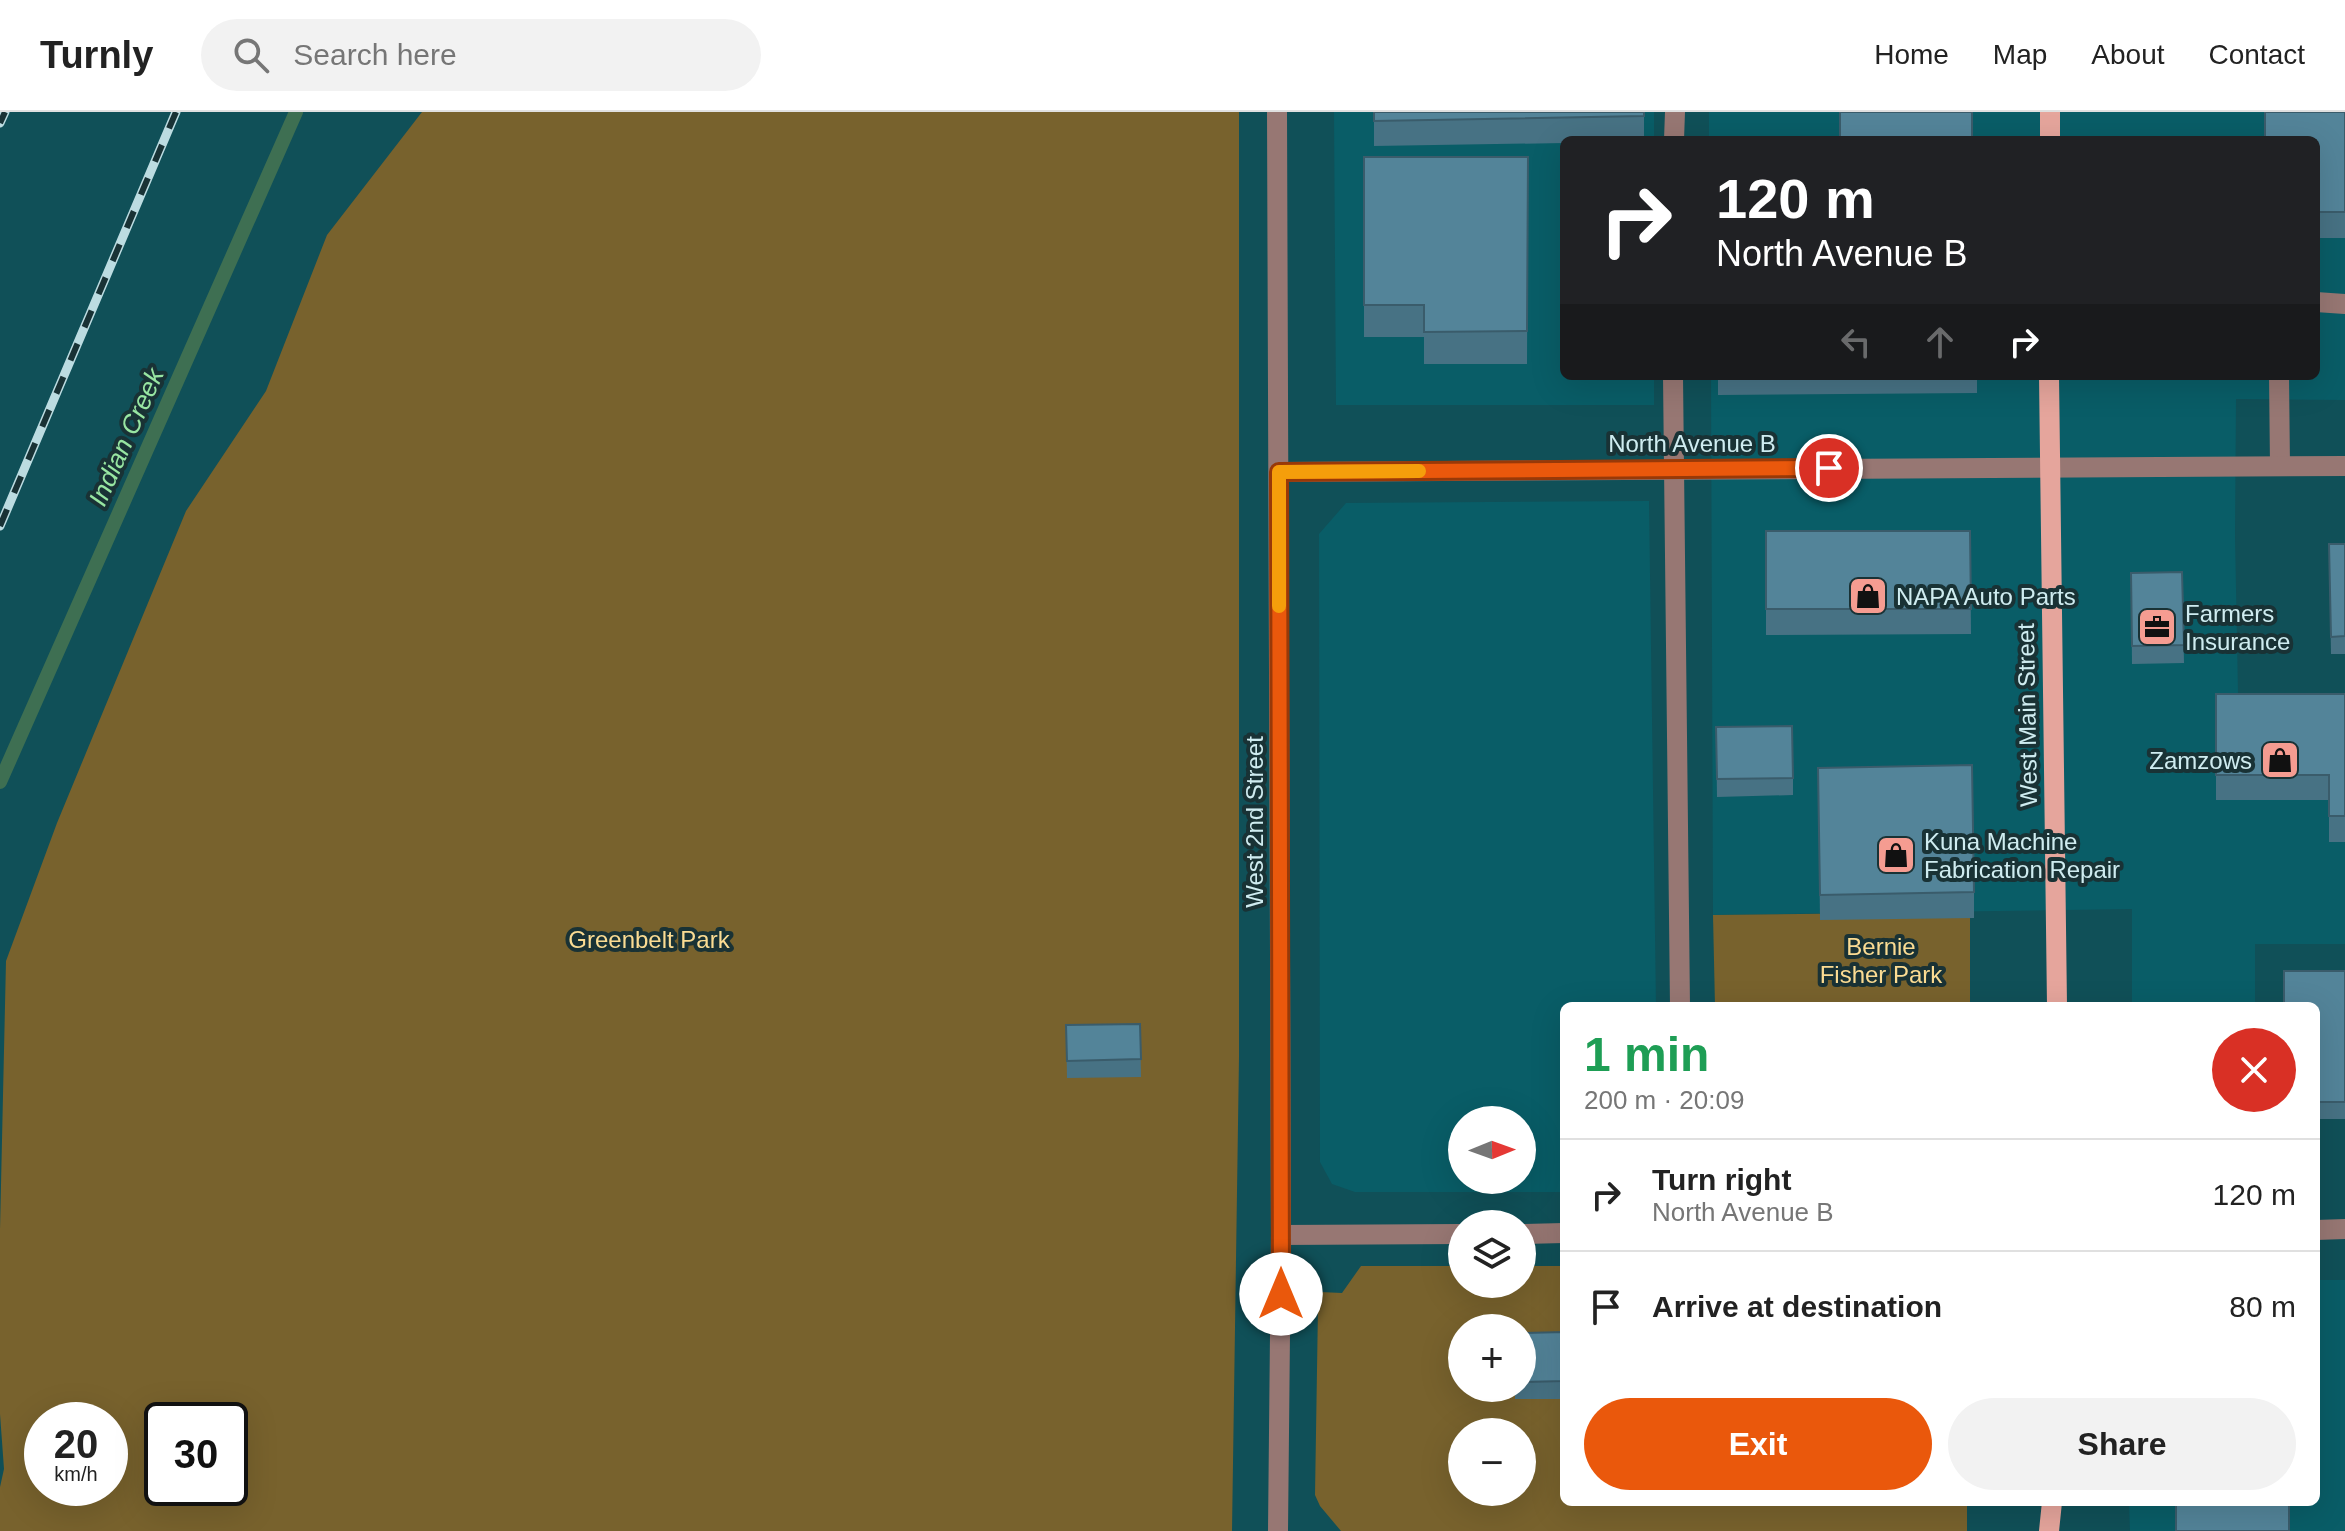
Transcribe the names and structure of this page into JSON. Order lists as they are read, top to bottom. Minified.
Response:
{"streets":{"main road":["West Main Street"],"street":["North Avenue B","West 2nd Street"]},"crossings":[["North Avenue B","West Main Street"],["North Avenue B","West 2nd Street"]],"water":["Indian Creek"],"parks":["Greenbelt Park","Bernie Fisher Park"],"places":{"shop":["NAPA Auto Parts","Zamzows","Kuna Machine Fabrication Repair"],"office":["Farmers Insurance"]},"north":"right","page":{"header":"Turnly","search":"Search here","nav":["Home","Map","About","Contact"],"turn":["120 m","North Avenue B"],"heading":["1 min","200 m · 20:09"],"map_buttons":["+","−"],"list":[{"name":"Turn right","note":"North Avenue B","value":"120 m"},{"name":"Arrive at destination","value":"80 m"}],"buttons":["Exit","Share"],"speed":"20 km/h","limit":"30"}}
